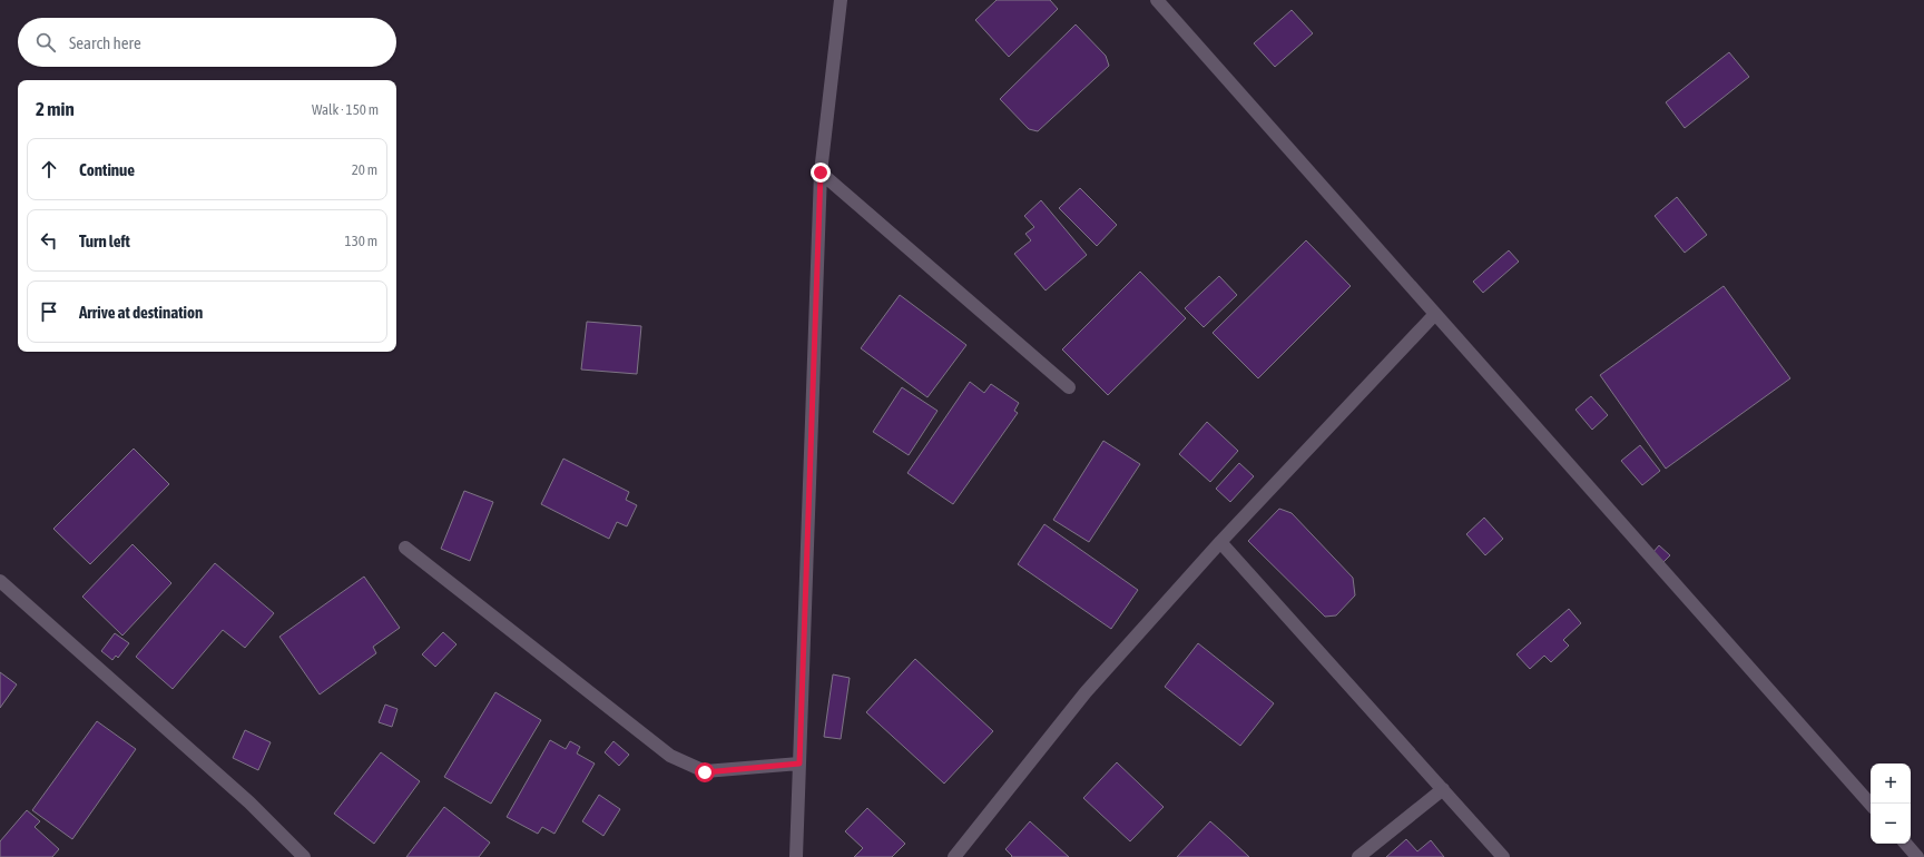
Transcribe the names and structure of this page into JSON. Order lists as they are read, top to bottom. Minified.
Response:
{"page":{"search":"Search here","heading":["2 min","Walk · 150 m"],"list":[["Continue","20 m"],["Turn left","130 m"],"Arrive at destination"],"map_buttons":["+","−"]}}
